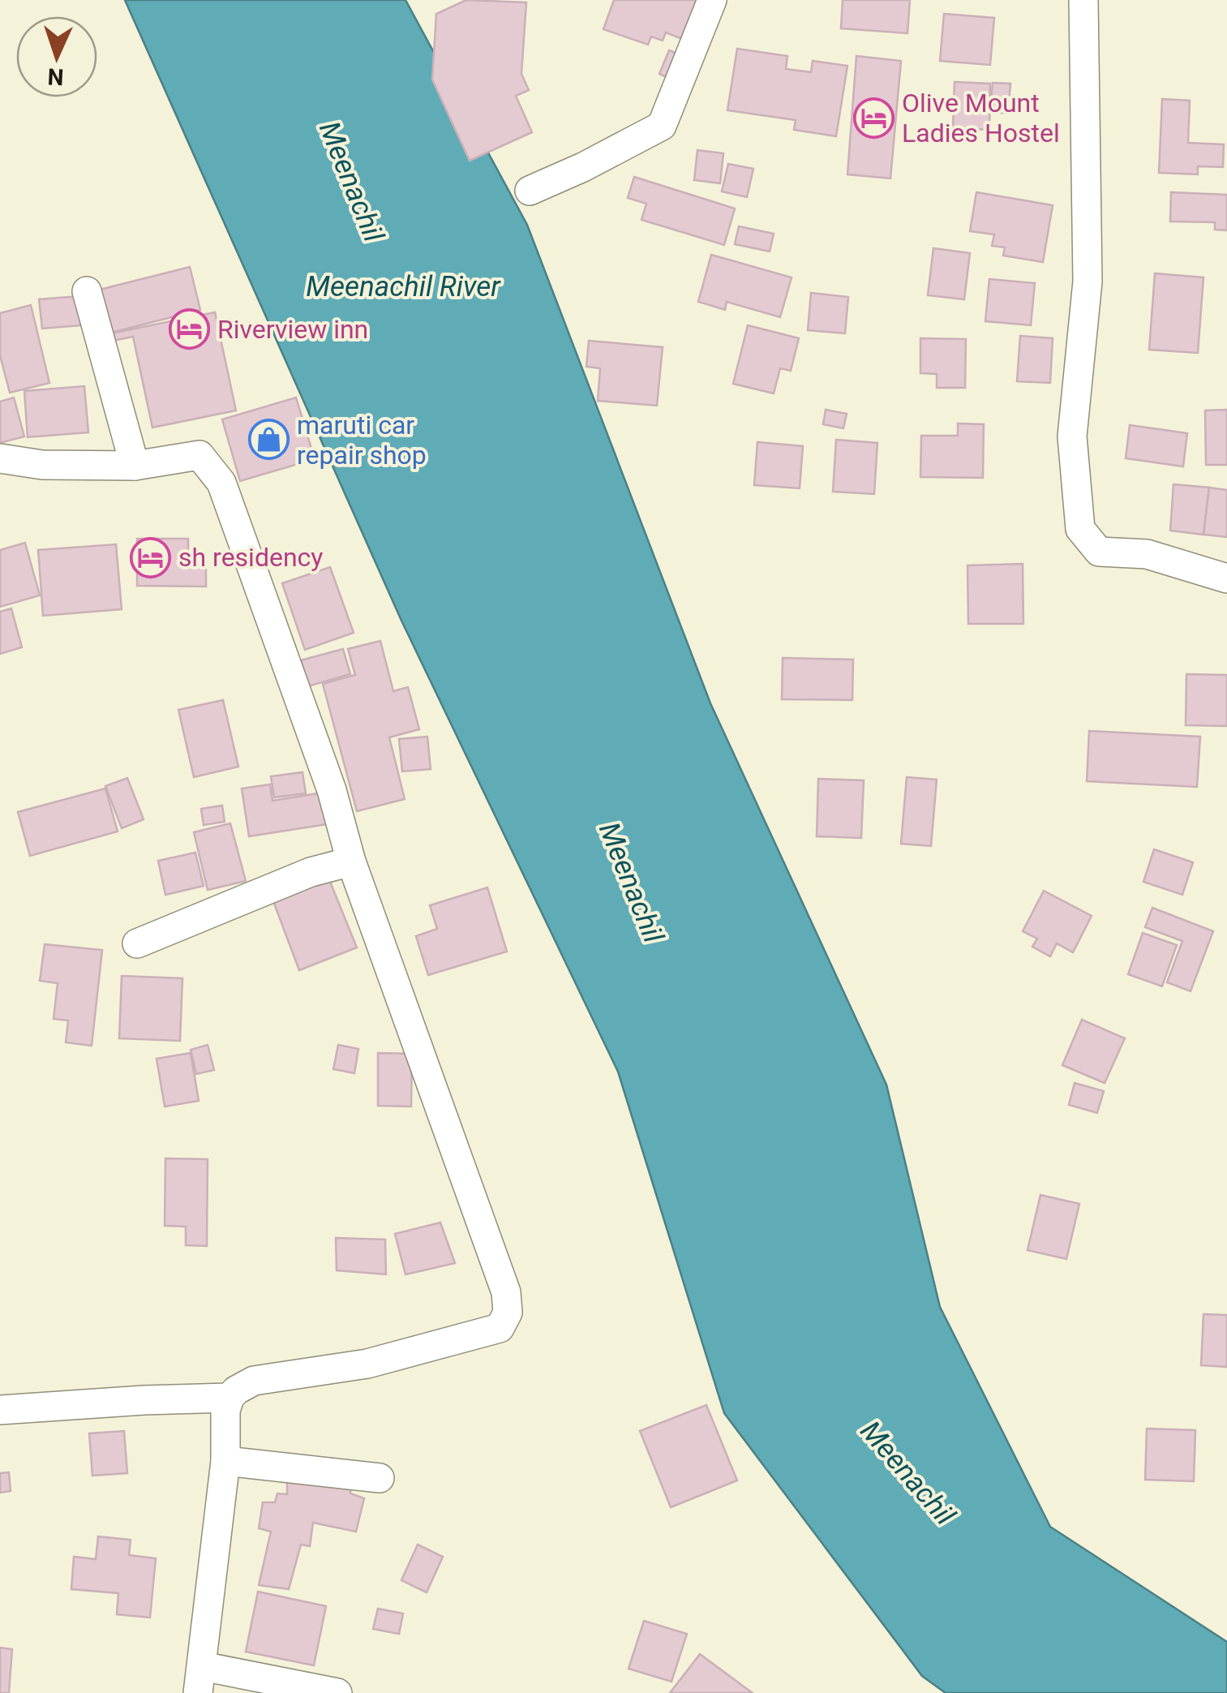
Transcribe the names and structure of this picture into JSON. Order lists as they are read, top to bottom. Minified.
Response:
{"water":["Meenachil","Meenachil River"],"places":{"hotel":["Olive Mount Ladies Hostel","Riverview inn","sh residency"],"shop":["maruti car repair shop"]},"north":"bottom"}
